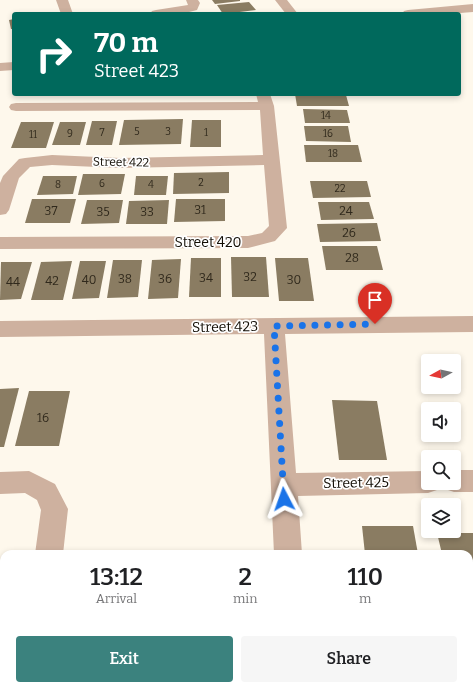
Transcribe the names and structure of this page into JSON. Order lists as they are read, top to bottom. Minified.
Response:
{"streets":{"street":["Street 422","Street 420","Street 423","Street 425"]},"crossings":[["Street 422","Street 420"]],"house_numbers":["14","5","3","7","1","9","16","11","18","2","6","8","4","22","31","37","24","35","33","26","28","32","34","38","36","40","30","42","44","16"],"north":"left","page":{"turn":["70 m","Street 423"],"eta":["13:12","Arrival","2","min","110","m"],"buttons":["Exit","Share"]}}
